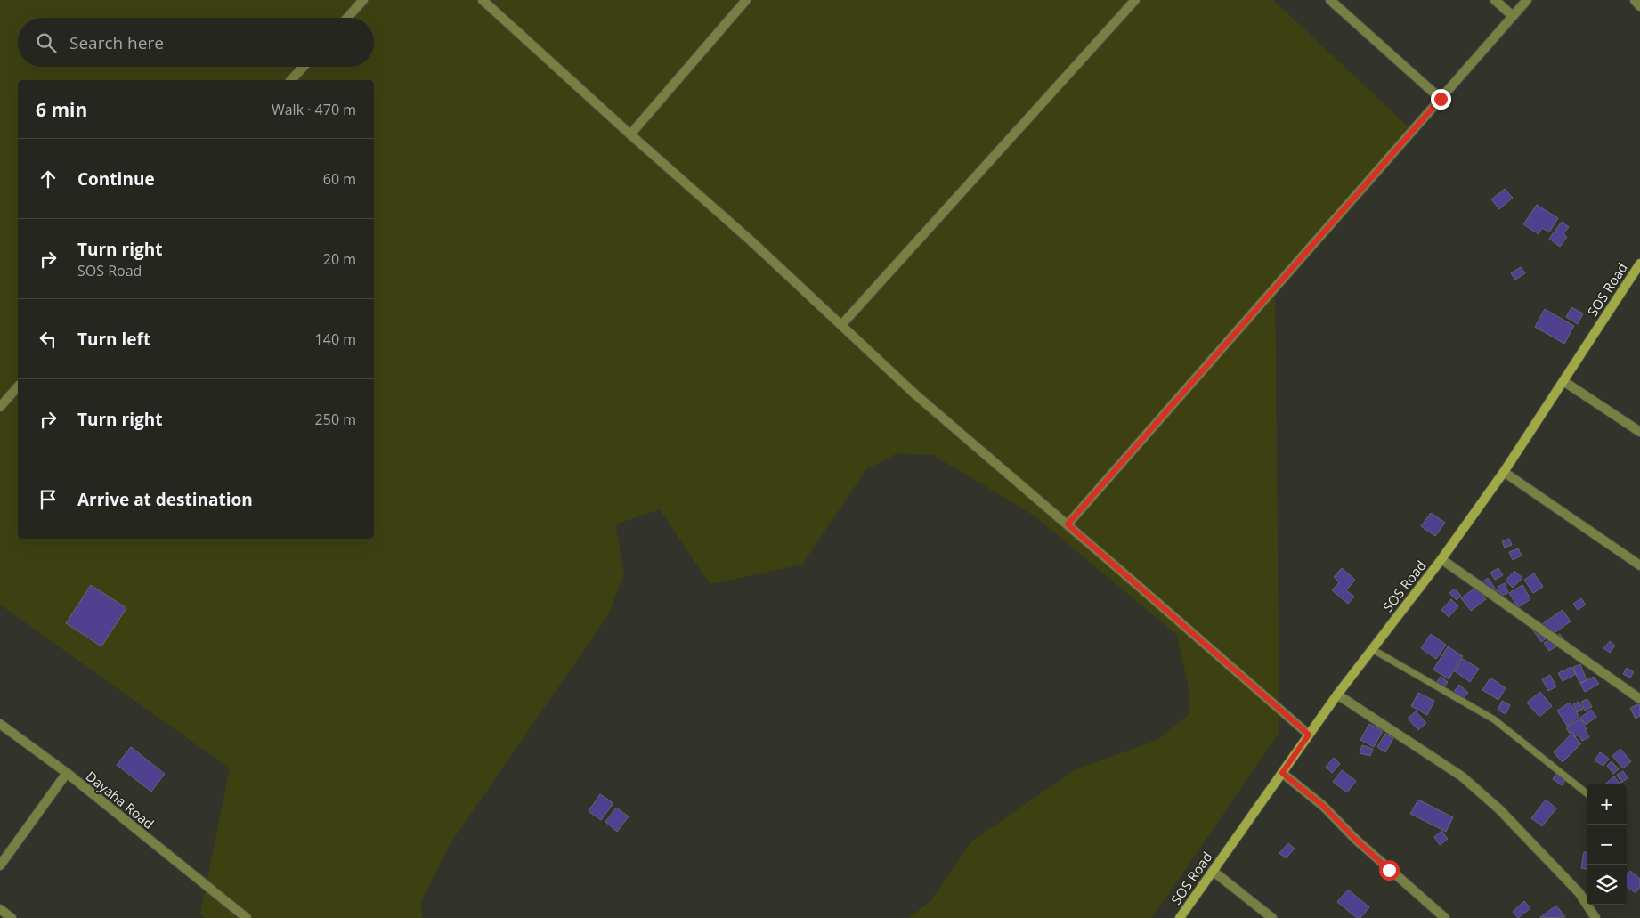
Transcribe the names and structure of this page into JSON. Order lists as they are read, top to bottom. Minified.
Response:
{"streets":{"street":["SOS Road","Dayaha Road"]},"page":{"search":"Search here","heading":["6 min","Walk · 470 m"],"list":[["Continue","60 m"],["Turn right","SOS Road","20 m"],["Turn left","140 m"],["Turn right","250 m"],"Arrive at destination"],"map_buttons":["+","−"]}}
